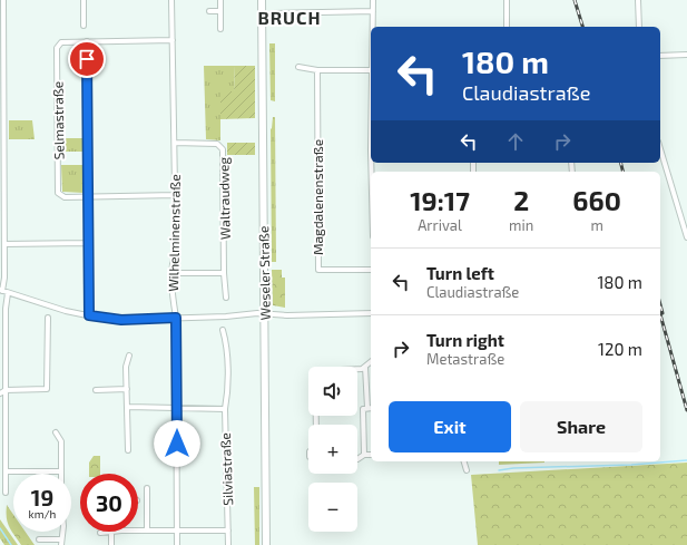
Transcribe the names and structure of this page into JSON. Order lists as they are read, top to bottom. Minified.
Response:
{"streets":{"main road":["Weseler Straße"],"street":["Selmastraße","Magdalenenstraße","Waltraudweg","Wilhelminenstraße","Silviastraße"]},"crossings":[["Selmastraße","Wilhelminenstraße"],["Waltraudweg","Wilhelminenstraße"]],"districts":["BRUCH"],"page":{"turn":["180 m","Claudiastraße"],"eta":["19:17","Arrival","2","min","660","m"],"list":[{"name":"Turn left","note":"Claudiastraße","value":"180 m"},{"name":"Turn right","note":"Metastraße","value":"120 m"}],"map_buttons":["+","−"],"buttons":["Exit","Share"],"speed":"19 km/h","limit":"30"}}
